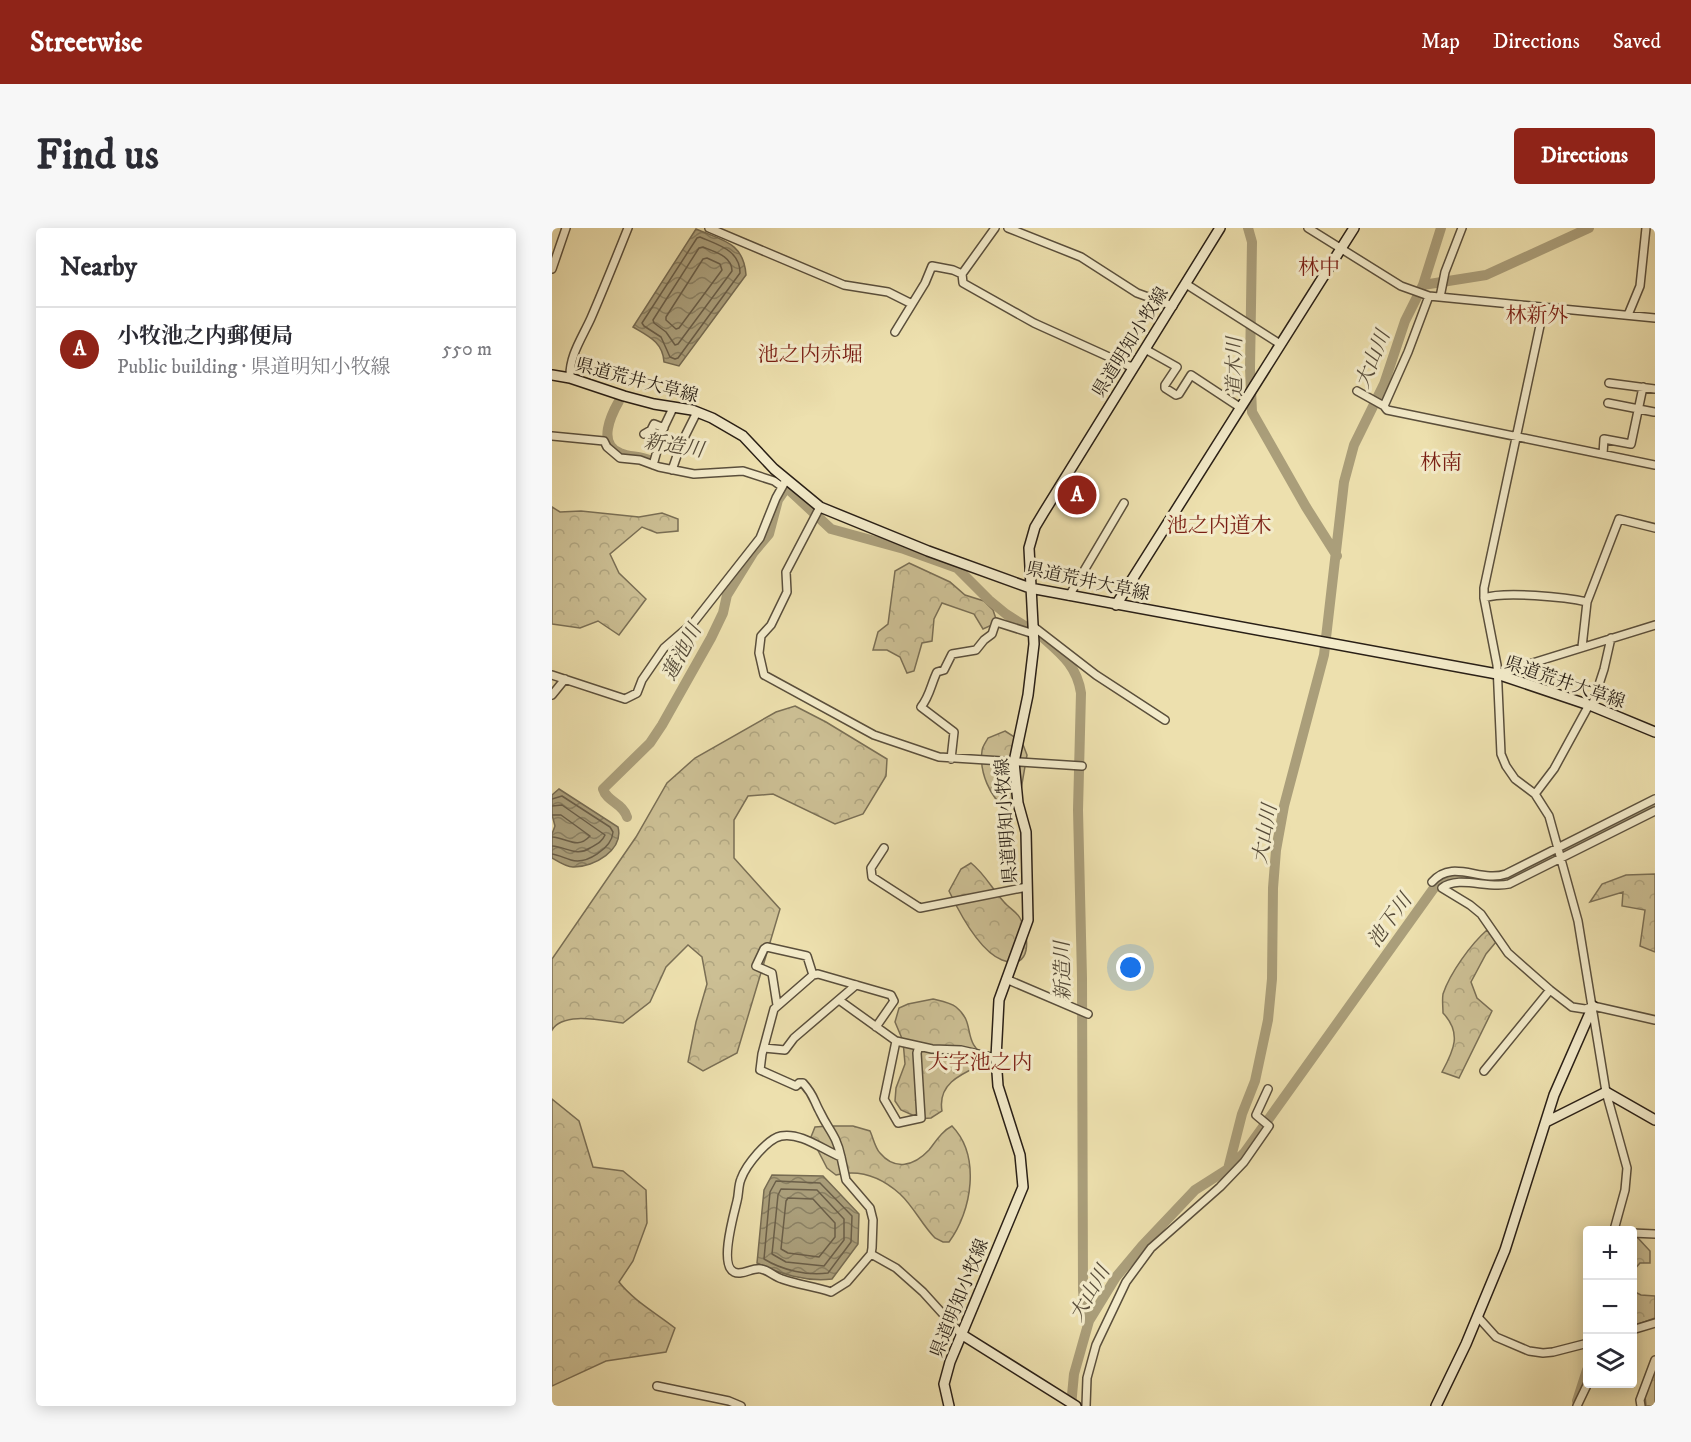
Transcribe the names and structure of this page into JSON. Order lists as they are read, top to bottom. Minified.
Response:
{"streets":{"main road":["県道明知小牧線","県道荒井大草線"]},"crossings":[["県道明知小牧線","県道荒井大草線"]],"districts":["林中","林新外","池之内赤堀","林南","池之内道木","大字池之内"],"water":["大山川","道木川","新造川","蓮池川","池下川"],"page":{"header":"Streetwise","nav":["Map","Directions","Saved"],"buttons":"Directions","title":"Find us","heading":"Nearby","list":[{"mark":"A","name":"小牧池之内郵便局","note":"Public building · 県道明知小牧線","value":"550 m"}],"pins":"A","map_buttons":["+","−"]}}
